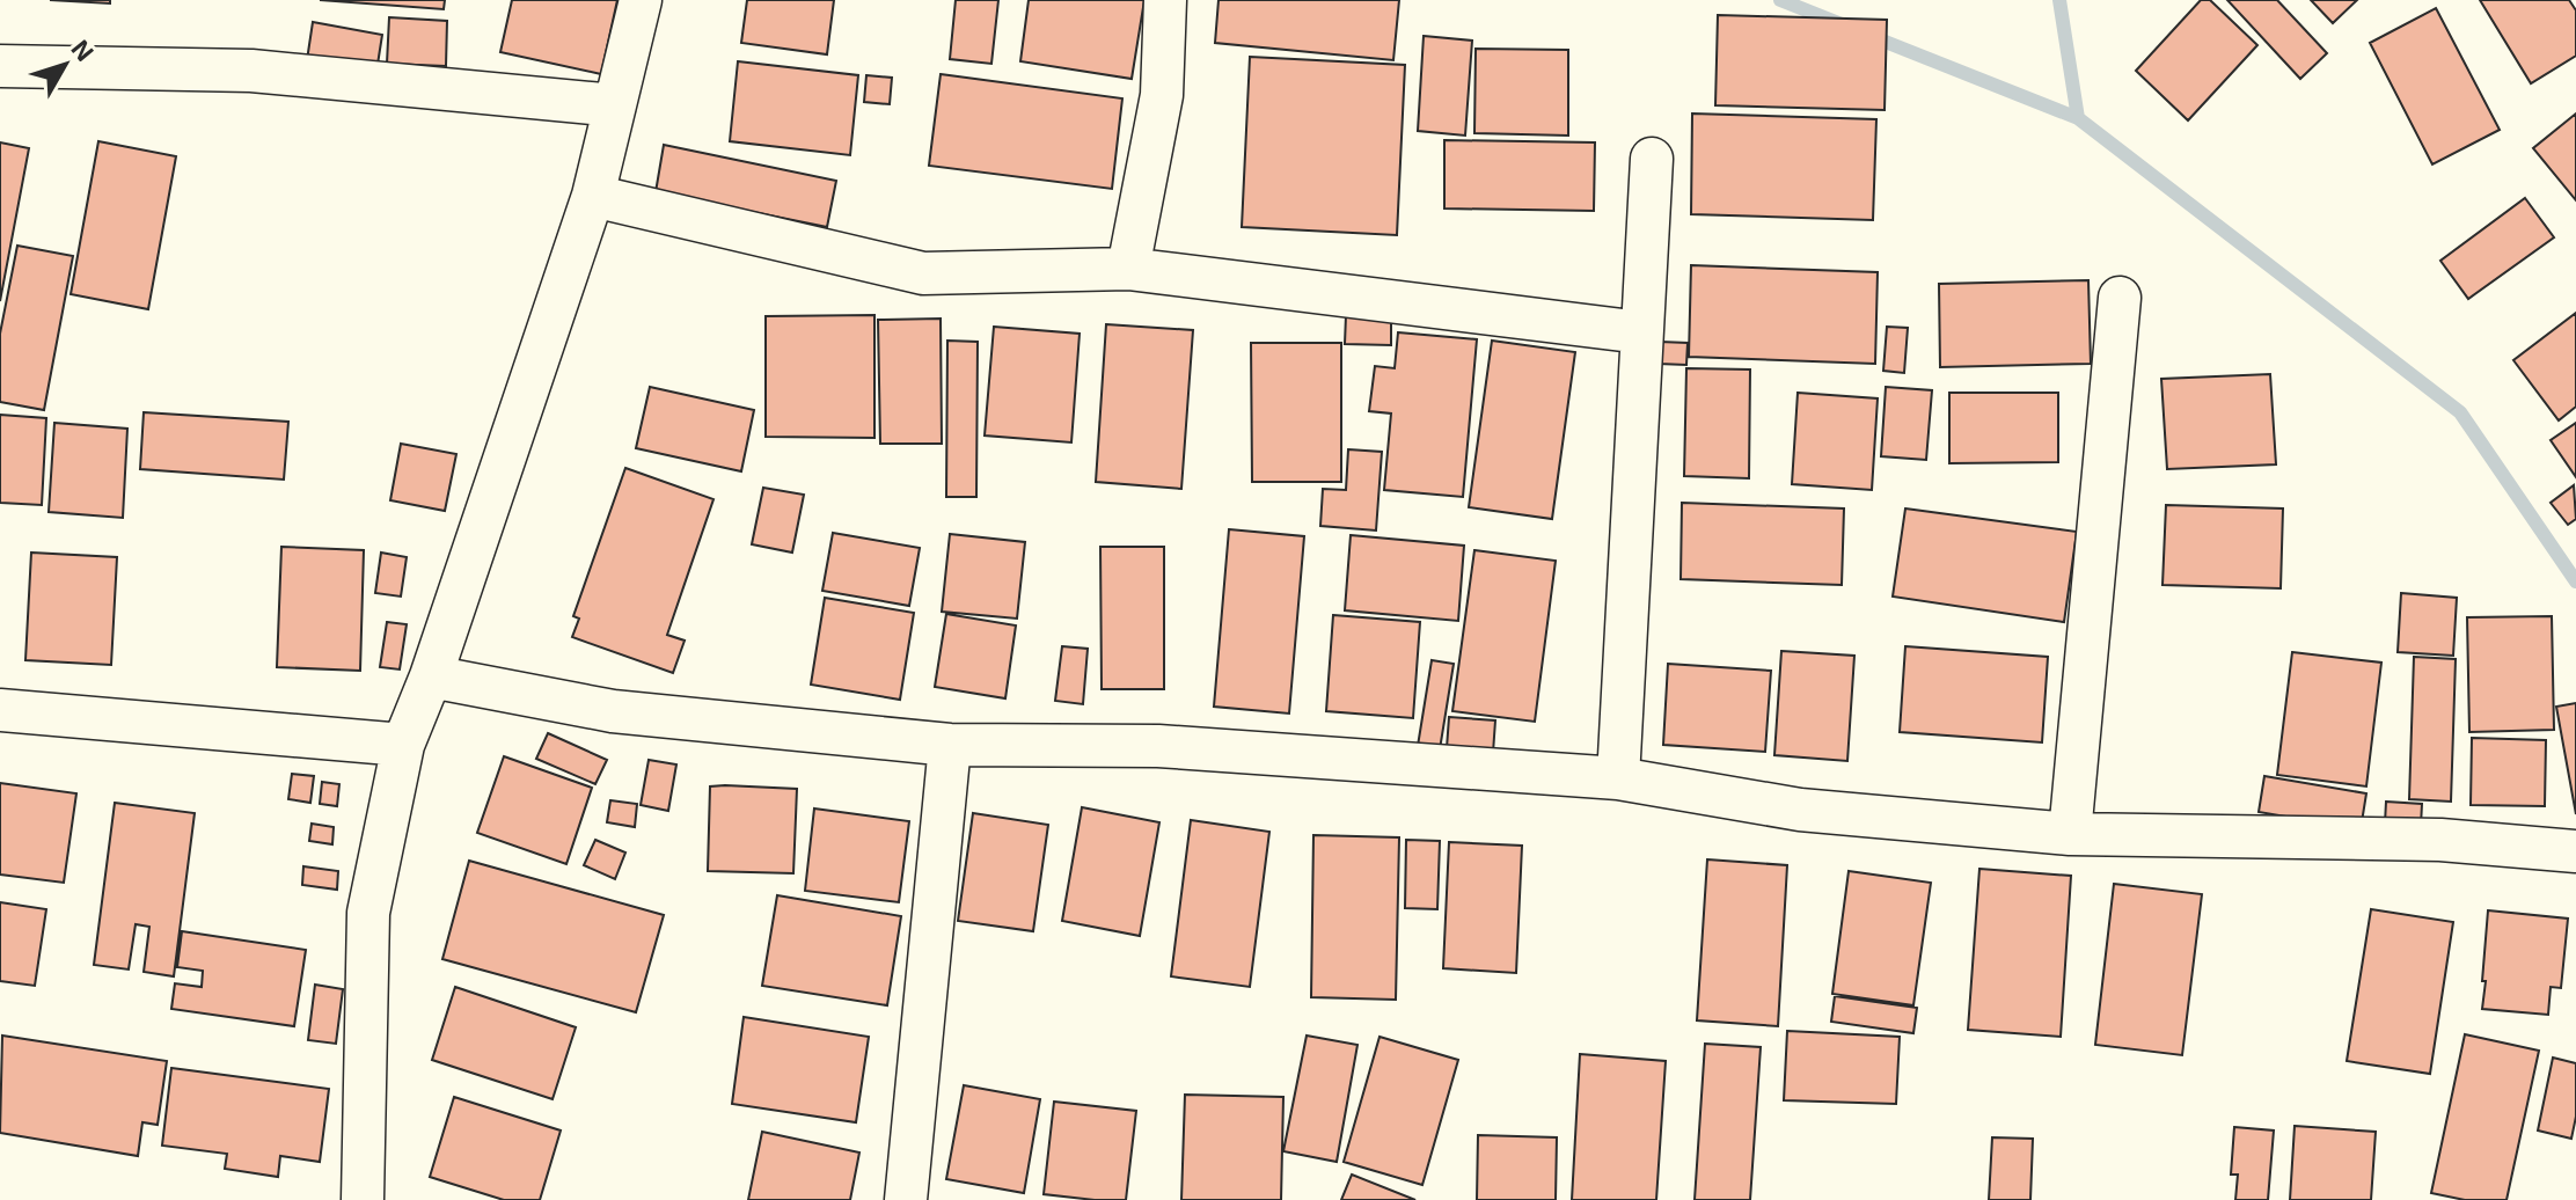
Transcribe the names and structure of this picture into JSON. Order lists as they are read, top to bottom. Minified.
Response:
{"north":"top right"}
